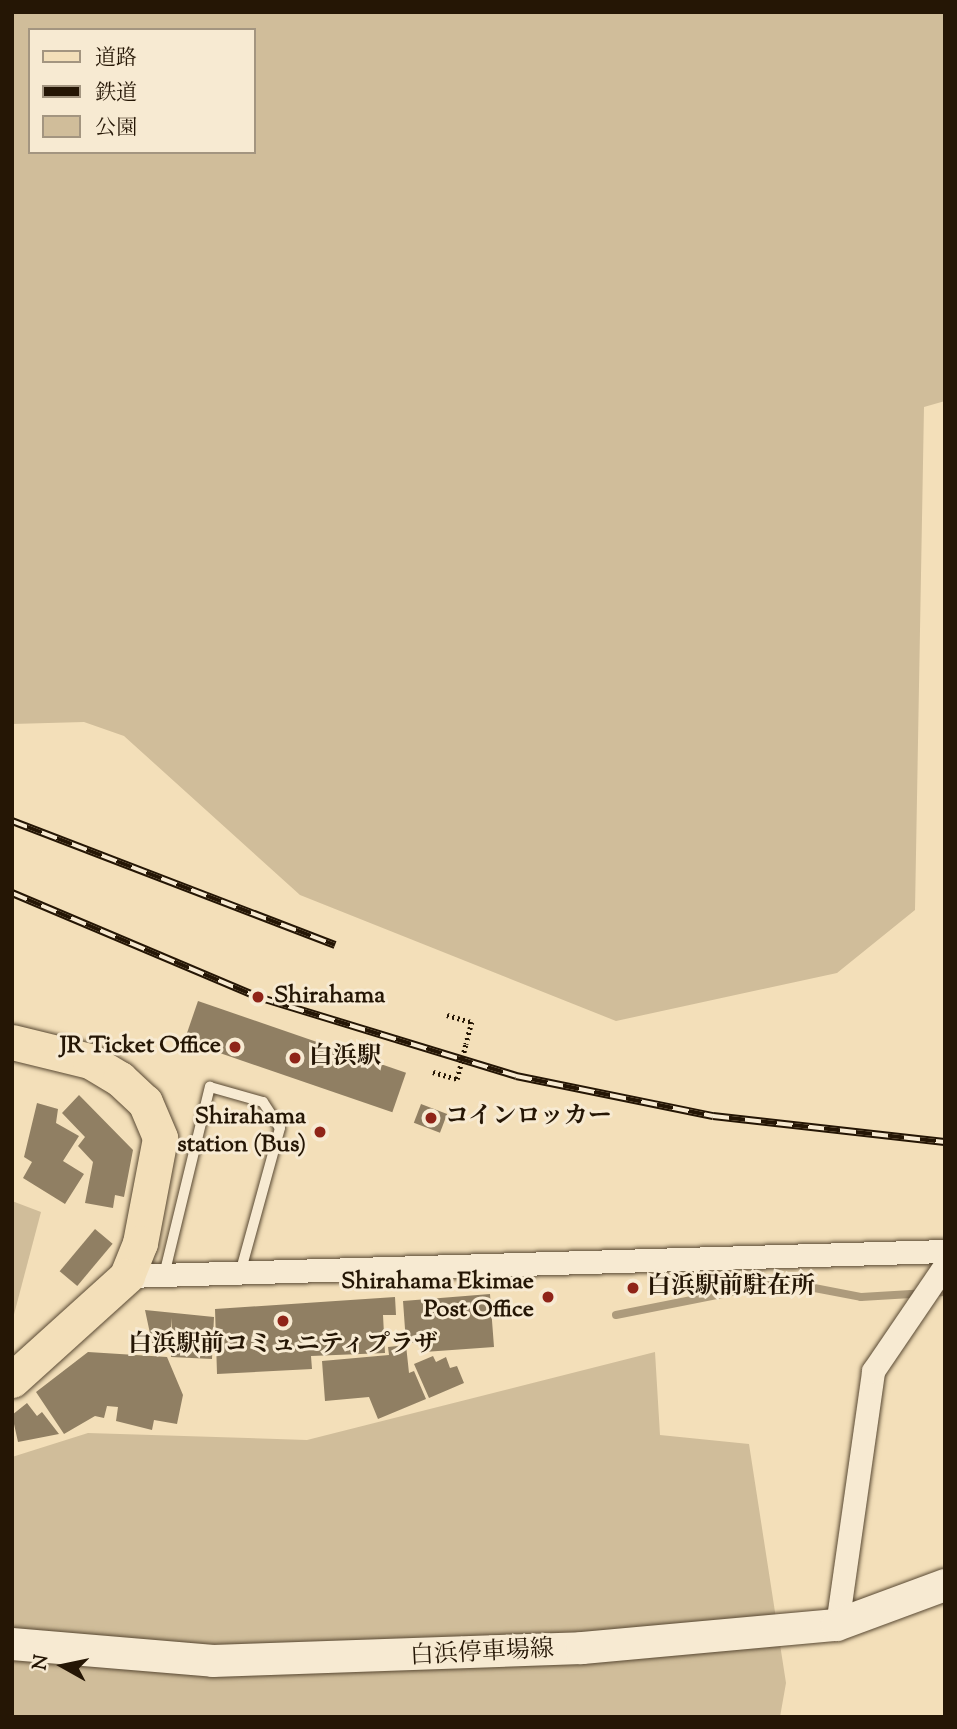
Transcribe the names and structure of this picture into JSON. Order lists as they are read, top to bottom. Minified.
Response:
{"streets":{"main road":["白浜停車場線"]},"places":["Shirahama","JR Ticket Office","白浜駅","コインロッカー","Shirahama station (Bus)","白浜駅前駐在所","Shirahama Ekimae Post Office","白浜駅前コミュニティプラザ"],"legend":["道路","鉄道","公園"],"north":"left"}
